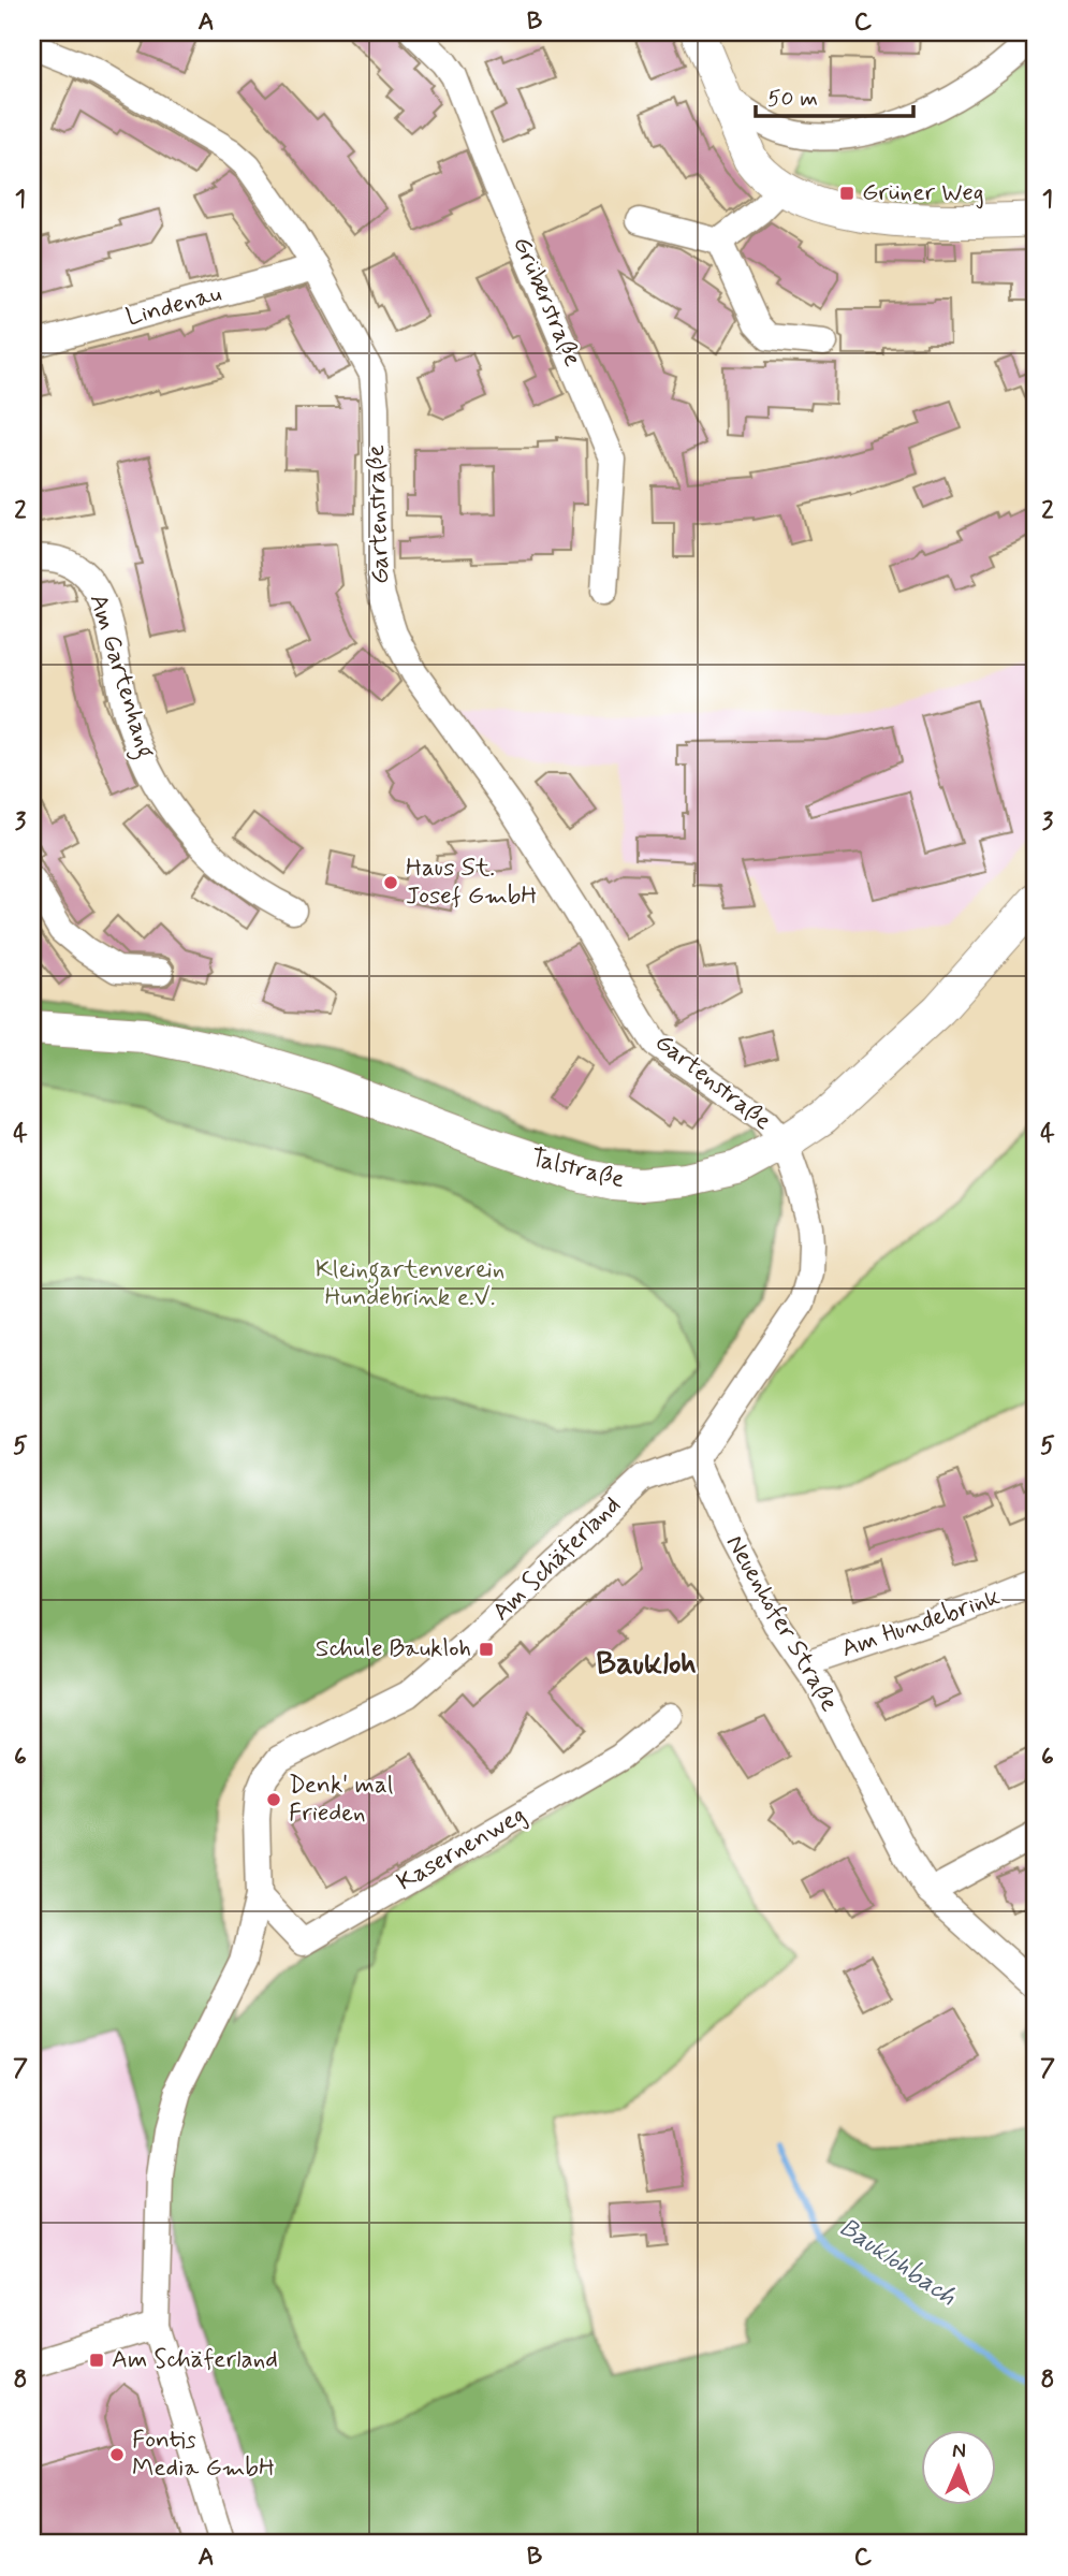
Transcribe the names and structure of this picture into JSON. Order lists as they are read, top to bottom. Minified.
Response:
{"streets":{"main road":["Talstraße"],"street":["Grüberstraße","Lindenau","Gartenstraße","Am Gartenhang","Am Schäferland","Neuenhofer Straße","Am Hundebrink","Kasernenweg"]},"crossings":[["Lindenau","Gartenstraße"],["Gartenstraße","Talstraße"],["Am Schäferland","Neuenhofer Straße"],["Am Schäferland","Kasernenweg"],["Neuenhofer Straße","Am Hundebrink"]],"districts":["Baukloh"],"water":["Bauklohbach"],"parks":["Kleingartenverein Hundebrink e.V."],"places":{"transit":["Grüner Weg","Schule Baukloh","Am Schäferland"],"other":["Haus St. Josef GmbH","Denk' mal Frieden","Fontis Media GmbH"]},"scale_bar":"50 m","north":"top","grid":{"columns":["A","B","C"],"rows":["1","2","3","4","5","6","7","8"]}}
